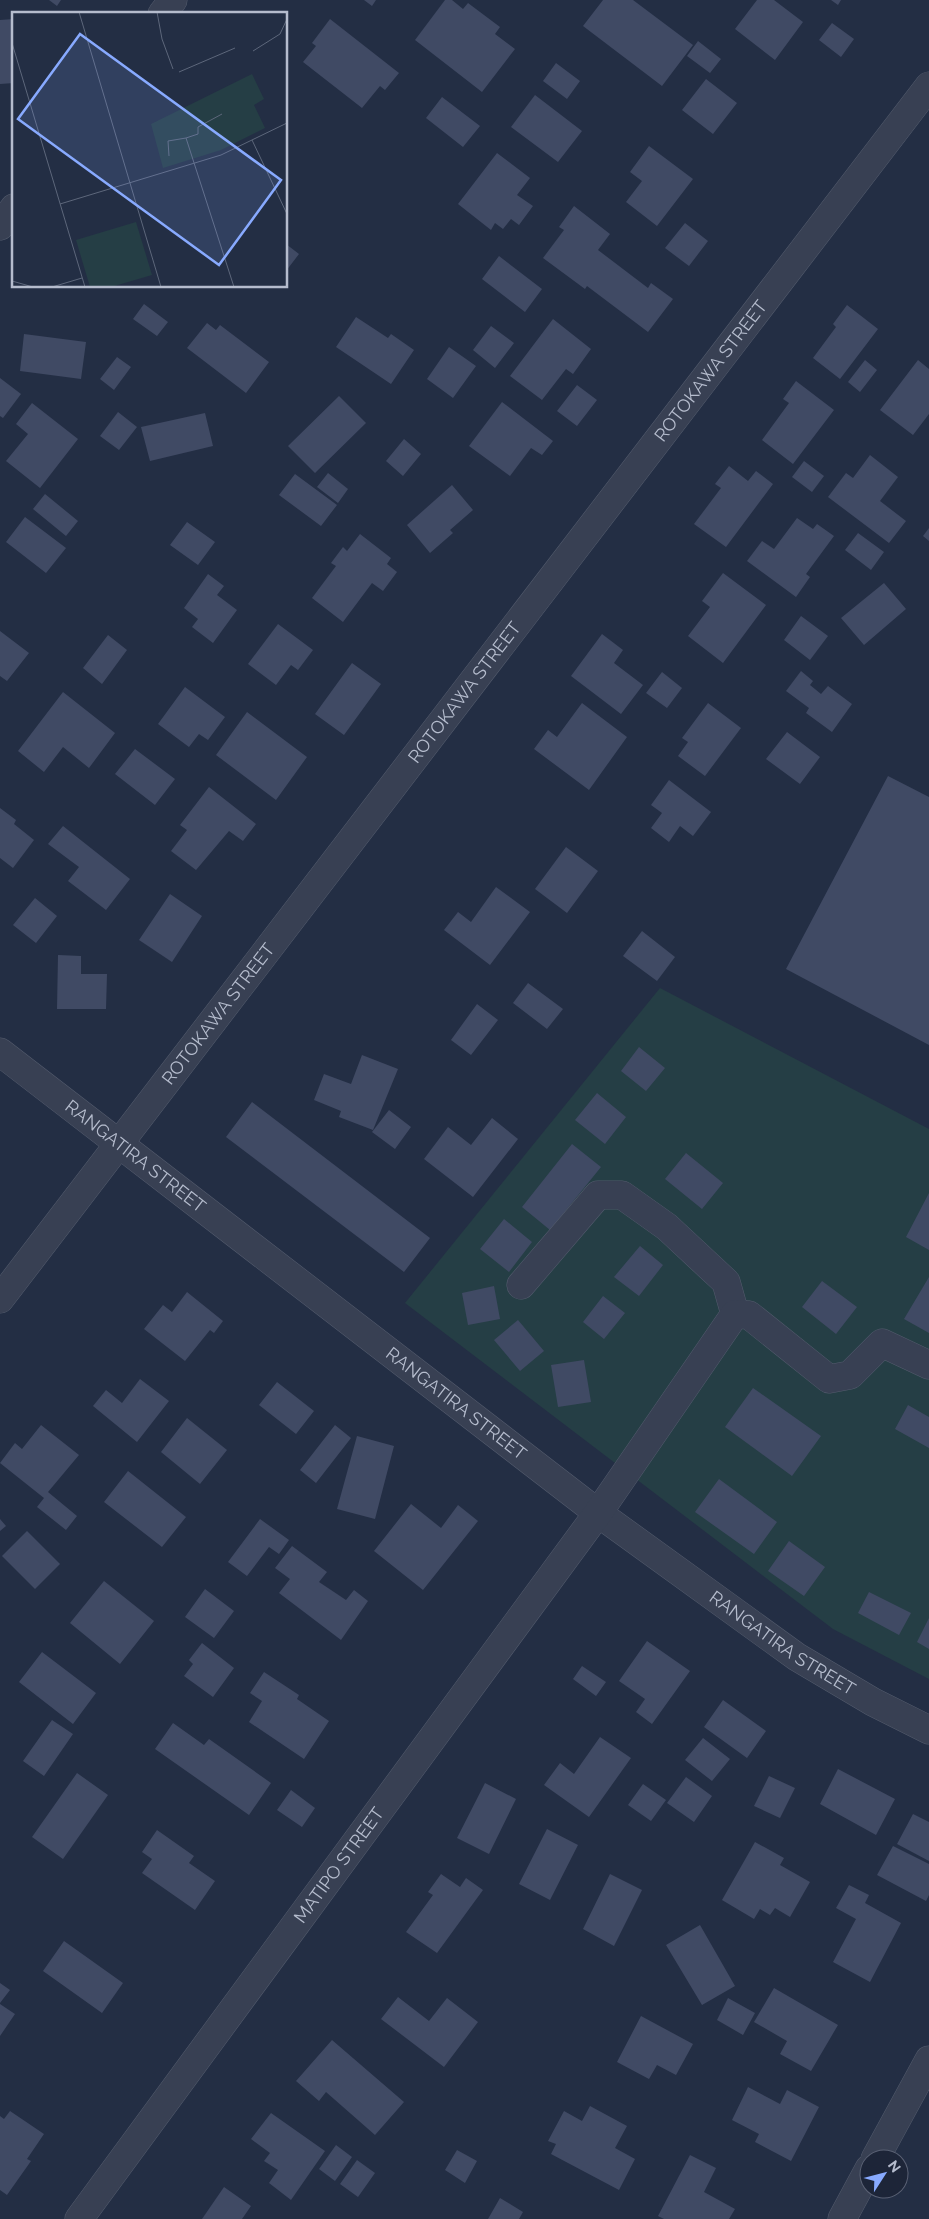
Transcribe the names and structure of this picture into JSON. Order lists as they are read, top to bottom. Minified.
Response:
{"streets":{"street":["ROTOKAWA STREET","RANGATIRA STREET","MATIPO STREET"]},"crossings":[["ROTOKAWA STREET","RANGATIRA STREET"],["RANGATIRA STREET","MATIPO STREET"]],"north":"top right"}
